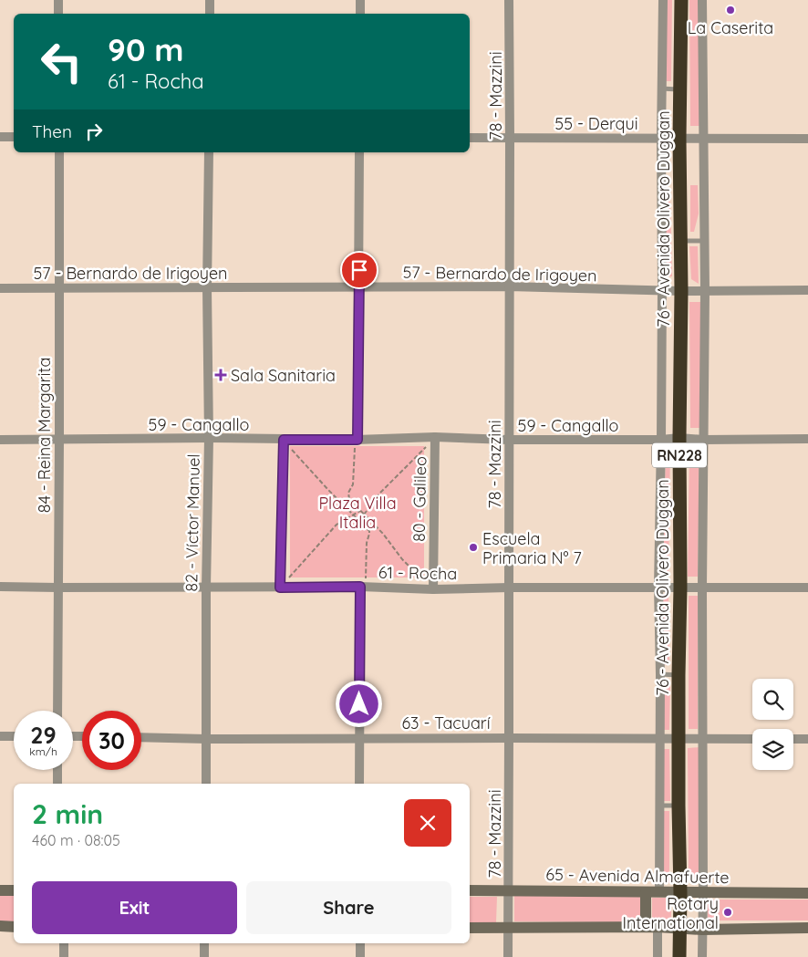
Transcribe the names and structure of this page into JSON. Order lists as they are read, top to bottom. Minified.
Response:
{"streets":{"highway":["76 - Avenida Olivero Duggan","RN228"],"main road":["65 - Avenida Almafuerte"],"street":["78 - Mazzini","55 - Derqui","57 - Bernardo de Irigoyen","59 - Cangallo","84 - Reina Margarita","80 - Galileo","82 - Víctor Manuel","61 - Rocha","63 - Tacuarí"]},"crossings":[["78 - Mazzini","55 - Derqui"],["78 - Mazzini","57 - Bernardo de Irigoyen"],["78 - Mazzini","59 - Cangallo"],["78 - Mazzini","61 - Rocha"],["78 - Mazzini","63 - Tacuarí"],["78 - Mazzini","65 - Avenida Almafuerte"],["55 - Derqui","76 - Avenida Olivero Duggan"],["76 - Avenida Olivero Duggan","57 - Bernardo de Irigoyen"],["76 - Avenida Olivero Duggan","59 - Cangallo"],["76 - Avenida Olivero Duggan","61 - Rocha"],["76 - Avenida Olivero Duggan","63 - Tacuarí"],["76 - Avenida Olivero Duggan","65 - Avenida Almafuerte"],["57 - Bernardo de Irigoyen","84 - Reina Margarita"],["57 - Bernardo de Irigoyen","82 - Víctor Manuel"],["59 - Cangallo","84 - Reina Margarita"],["59 - Cangallo","80 - Galileo"],["59 - Cangallo","82 - Víctor Manuel"],["84 - Reina Margarita","61 - Rocha"],["80 - Galileo","61 - Rocha"],["82 - Víctor Manuel","61 - Rocha"],["82 - Víctor Manuel","63 - Tacuarí"]],"parks":["Plaza Villa Italia"],"places":{"other":["La Caserita","Escuela Primaria N° 7","Rotary International"],"health":["Sala Sanitaria"]},"page":{"turn":["90 m","61 - Rocha"],"then":"Then","speed":"29 km/h","limit":"30","heading":["2 min","460 m · 08:05"],"buttons":["Exit","Share"]}}
